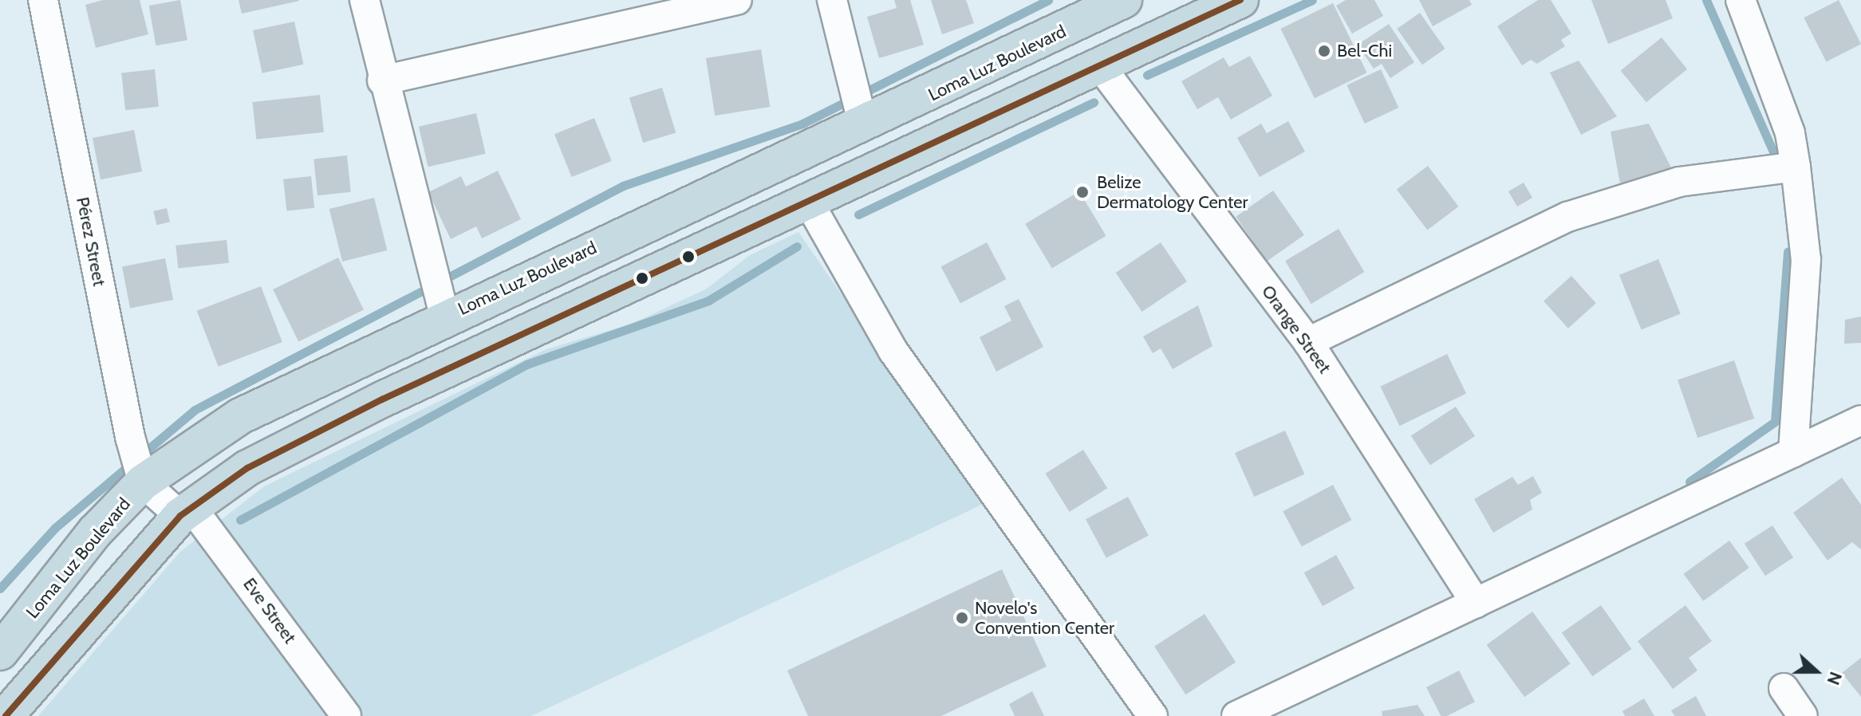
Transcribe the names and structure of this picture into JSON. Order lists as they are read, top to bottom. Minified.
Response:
{"streets":{"highway":["Loma Luz Boulevard"],"street":["Pérez Street","Orange Street","Eve Street"]},"crossings":[["Loma Luz Boulevard","Pérez Street"],["Loma Luz Boulevard","Eve Street"],["Pérez Street","Eve Street"]],"places":["Bel-Chi","Belize Dermatology Center","Novelo's Convention Center"],"north":"right"}
